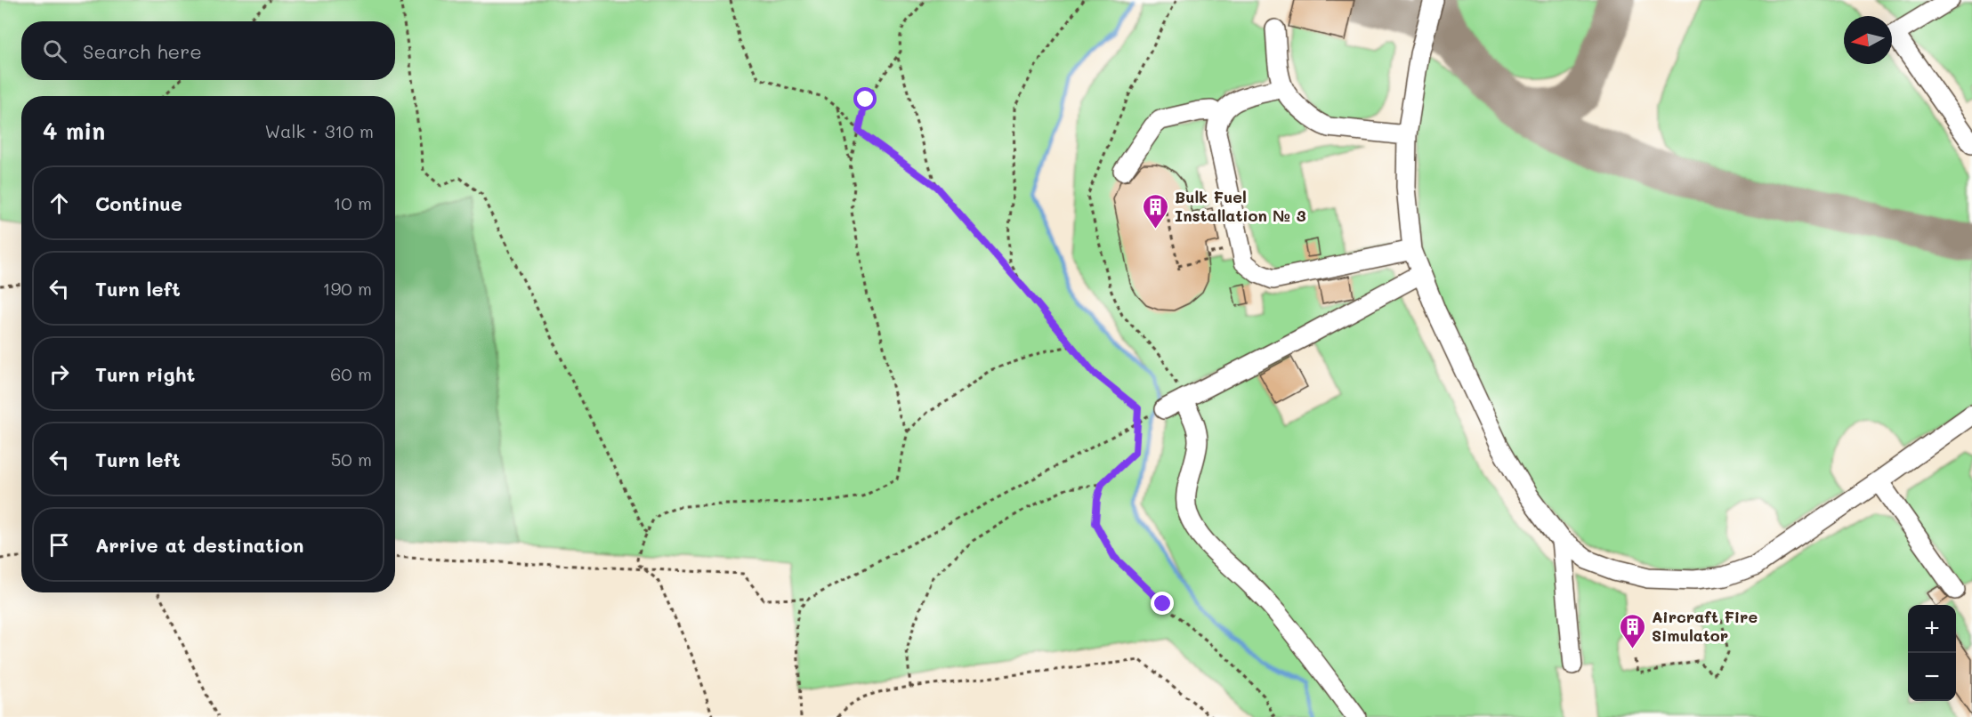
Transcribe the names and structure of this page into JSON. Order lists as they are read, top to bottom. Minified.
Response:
{"places":{"building":["Bulk Fuel Installation № 3","Aircraft Fire Simulator"]},"north":"left","page":{"search":"Search here","heading":["4 min","Walk · 310 m"],"list":[["Continue","10 m"],["Turn left","190 m"],["Turn right","60 m"],["Turn left","50 m"],"Arrive at destination"],"map_buttons":["+","−"]}}
